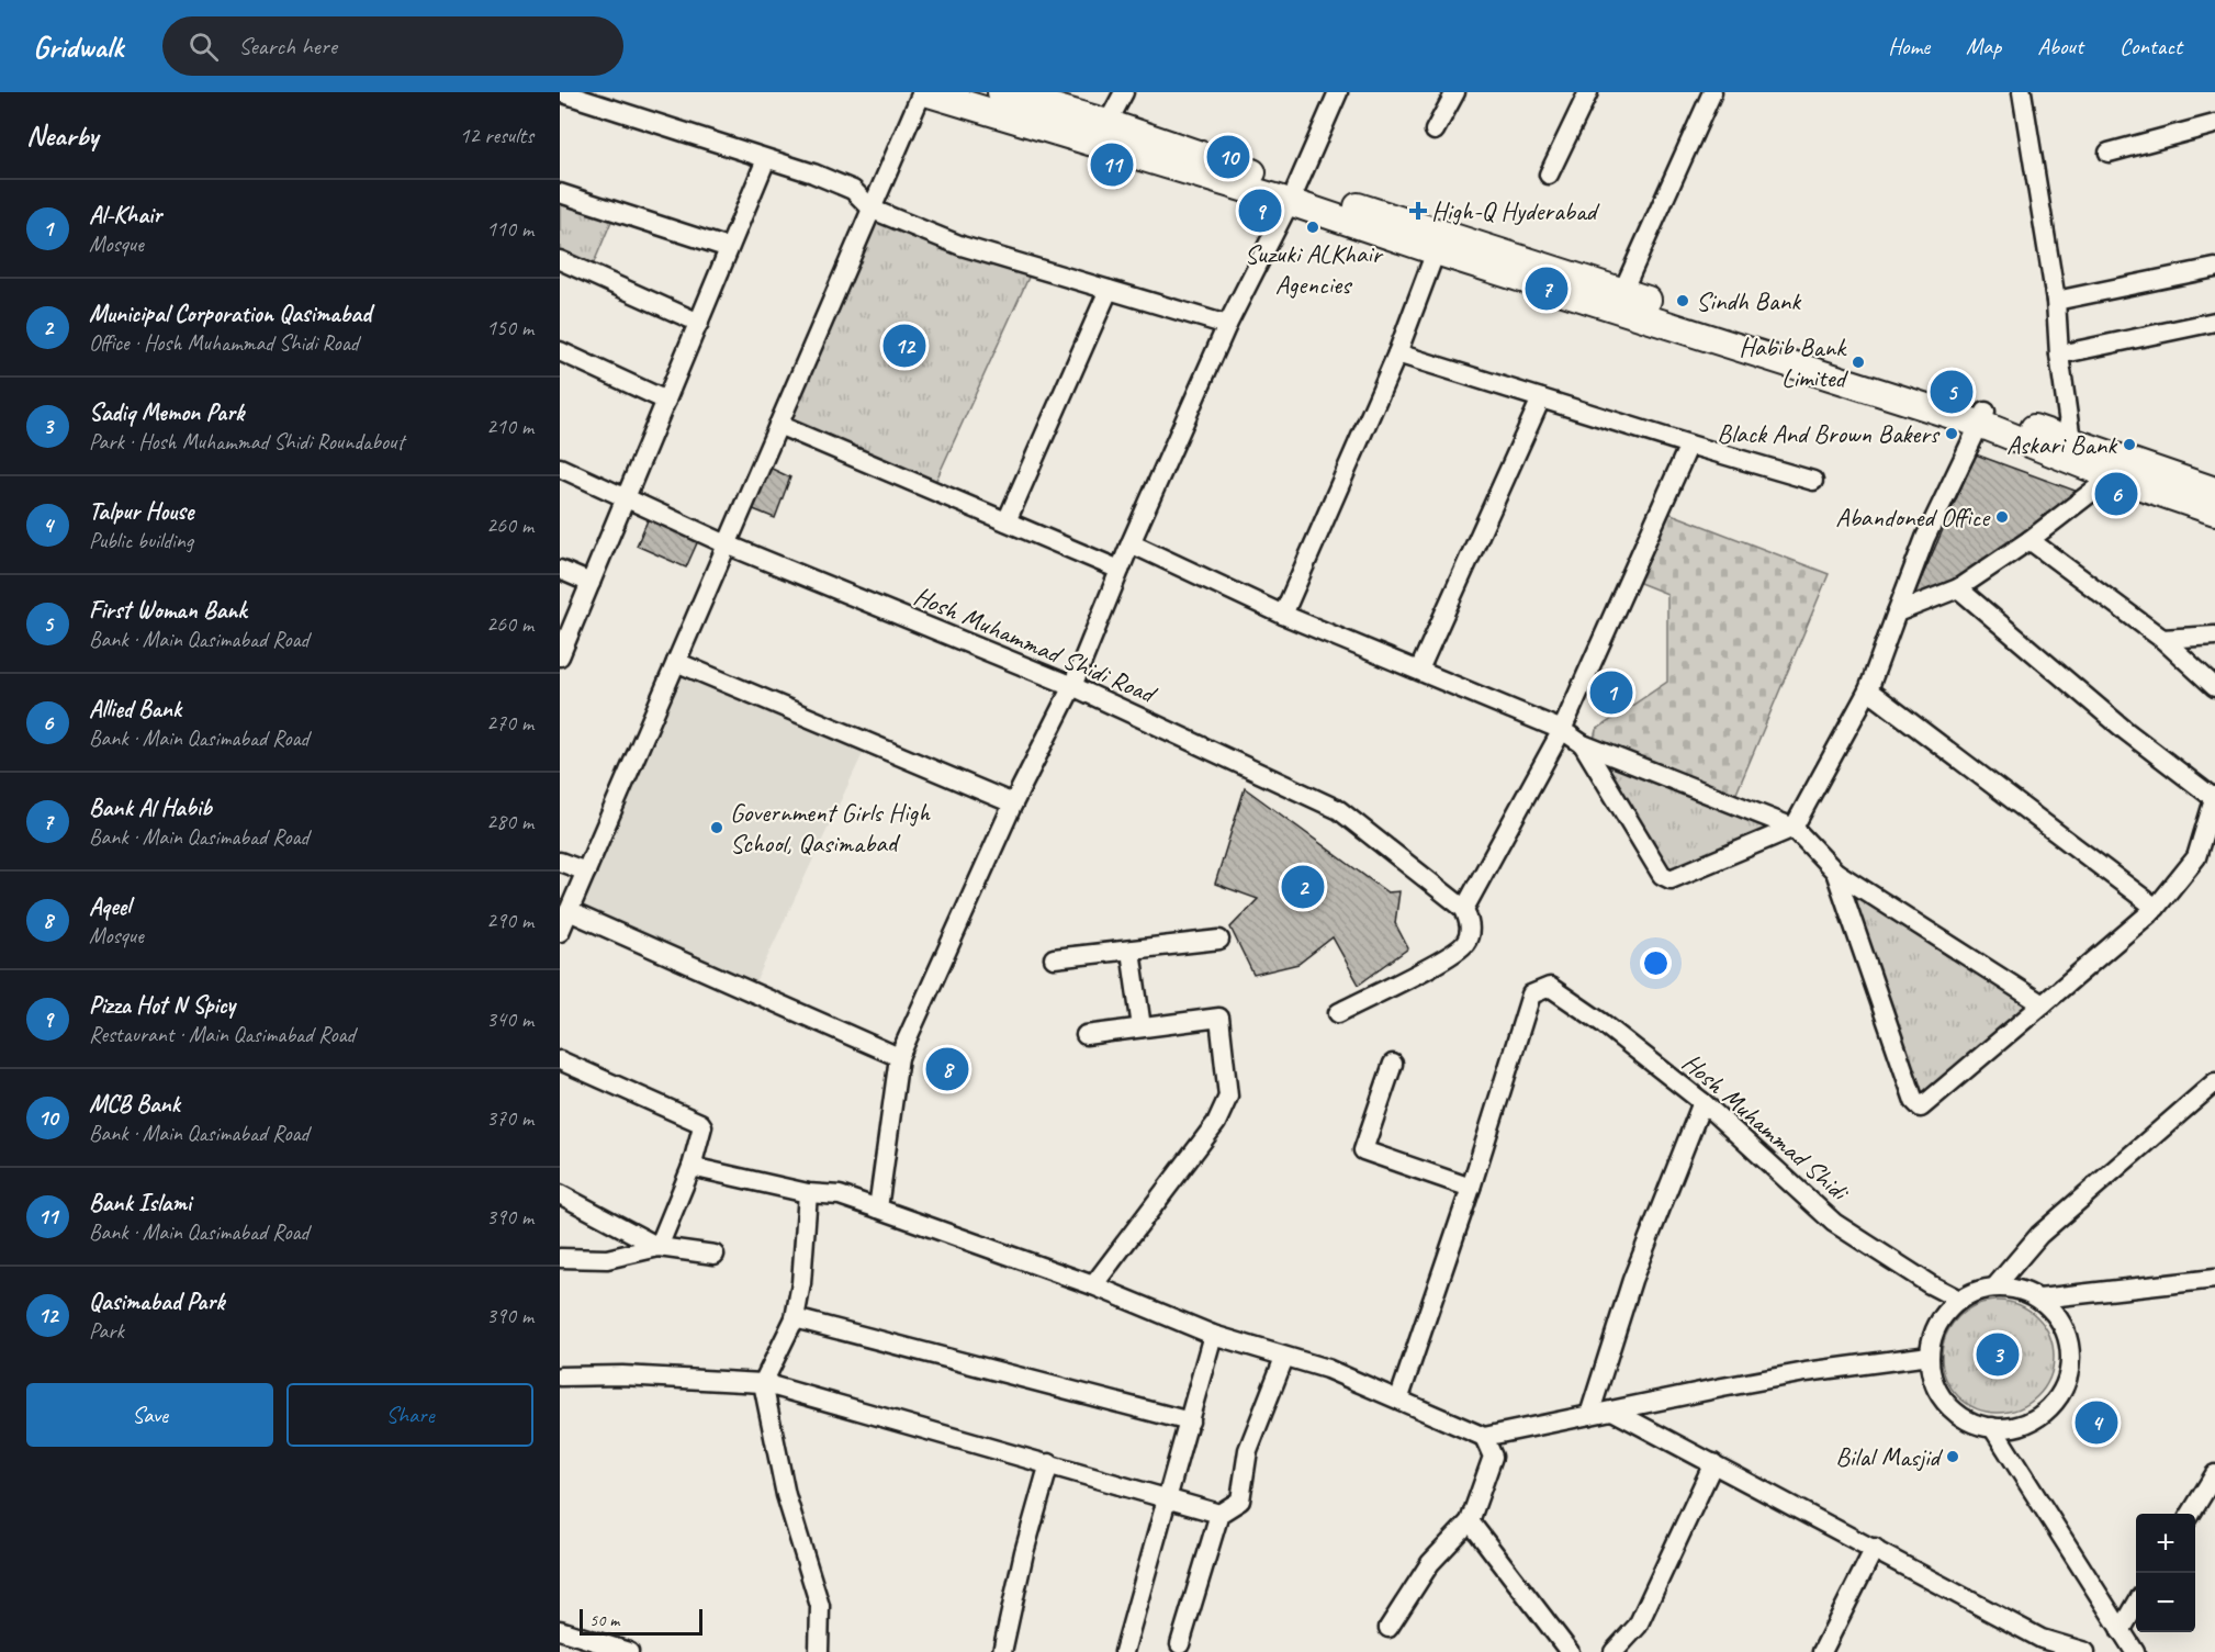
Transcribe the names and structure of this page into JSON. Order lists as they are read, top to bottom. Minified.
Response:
{"streets":{"street":["Hosh Muhammad Shidi Road","Hosh Muhammad Shidi"]},"places":{"health":["High-Q Hyderabad"],"other":["Suzuki ALKhair Agencies","Sindh Bank","Habib Bank Limited","Black And Brown Bakers","Askari Bank","Abandoned Office","Government Girls High School, Qasimabad","Bilal Masjid"]},"scale_bar":"50 m","page":{"header":"Gridwalk","search":"Search here","nav":["Home","Map","About","Contact"],"heading":["Nearby","12 results"],"pins":["10","11","9","7","12","5","6","1","2","8","3","4"],"list":[{"mark":"1","name":"Al-Khair","note":"Mosque","value":"110 m"},{"mark":"2","name":"Municipal Corporation Qasimabad","note":"Office · Hosh Muhammad Shidi Road","value":"150 m"},{"mark":"3","name":"Sadiq Memon Park","note":"Park · Hosh Muhammad Shidi Roundabout","value":"210 m"},{"mark":"4","name":"Talpur House","note":"Public building","value":"260 m"},{"mark":"5","name":"First Woman Bank","note":"Bank · Main Qasimabad Road","value":"260 m"},{"mark":"6","name":"Allied Bank","note":"Bank · Main Qasimabad Road","value":"270 m"},{"mark":"7","name":"Bank Al Habib","note":"Bank · Main Qasimabad Road","value":"280 m"},{"mark":"8","name":"Aqeel","note":"Mosque","value":"290 m"},{"mark":"9","name":"Pizza Hot N Spicy","note":"Restaurant · Main Qasimabad Road","value":"340 m"},{"mark":"10","name":"MCB Bank","note":"Bank · Main Qasimabad Road","value":"370 m"},{"mark":"11","name":"Bank Islami","note":"Bank · Main Qasimabad Road","value":"390 m"},{"mark":"12","name":"Qasimabad Park","note":"Park","value":"390 m"}],"buttons":["Save","Share"],"map_buttons":["+","−"],"scale":"50 m"}}
